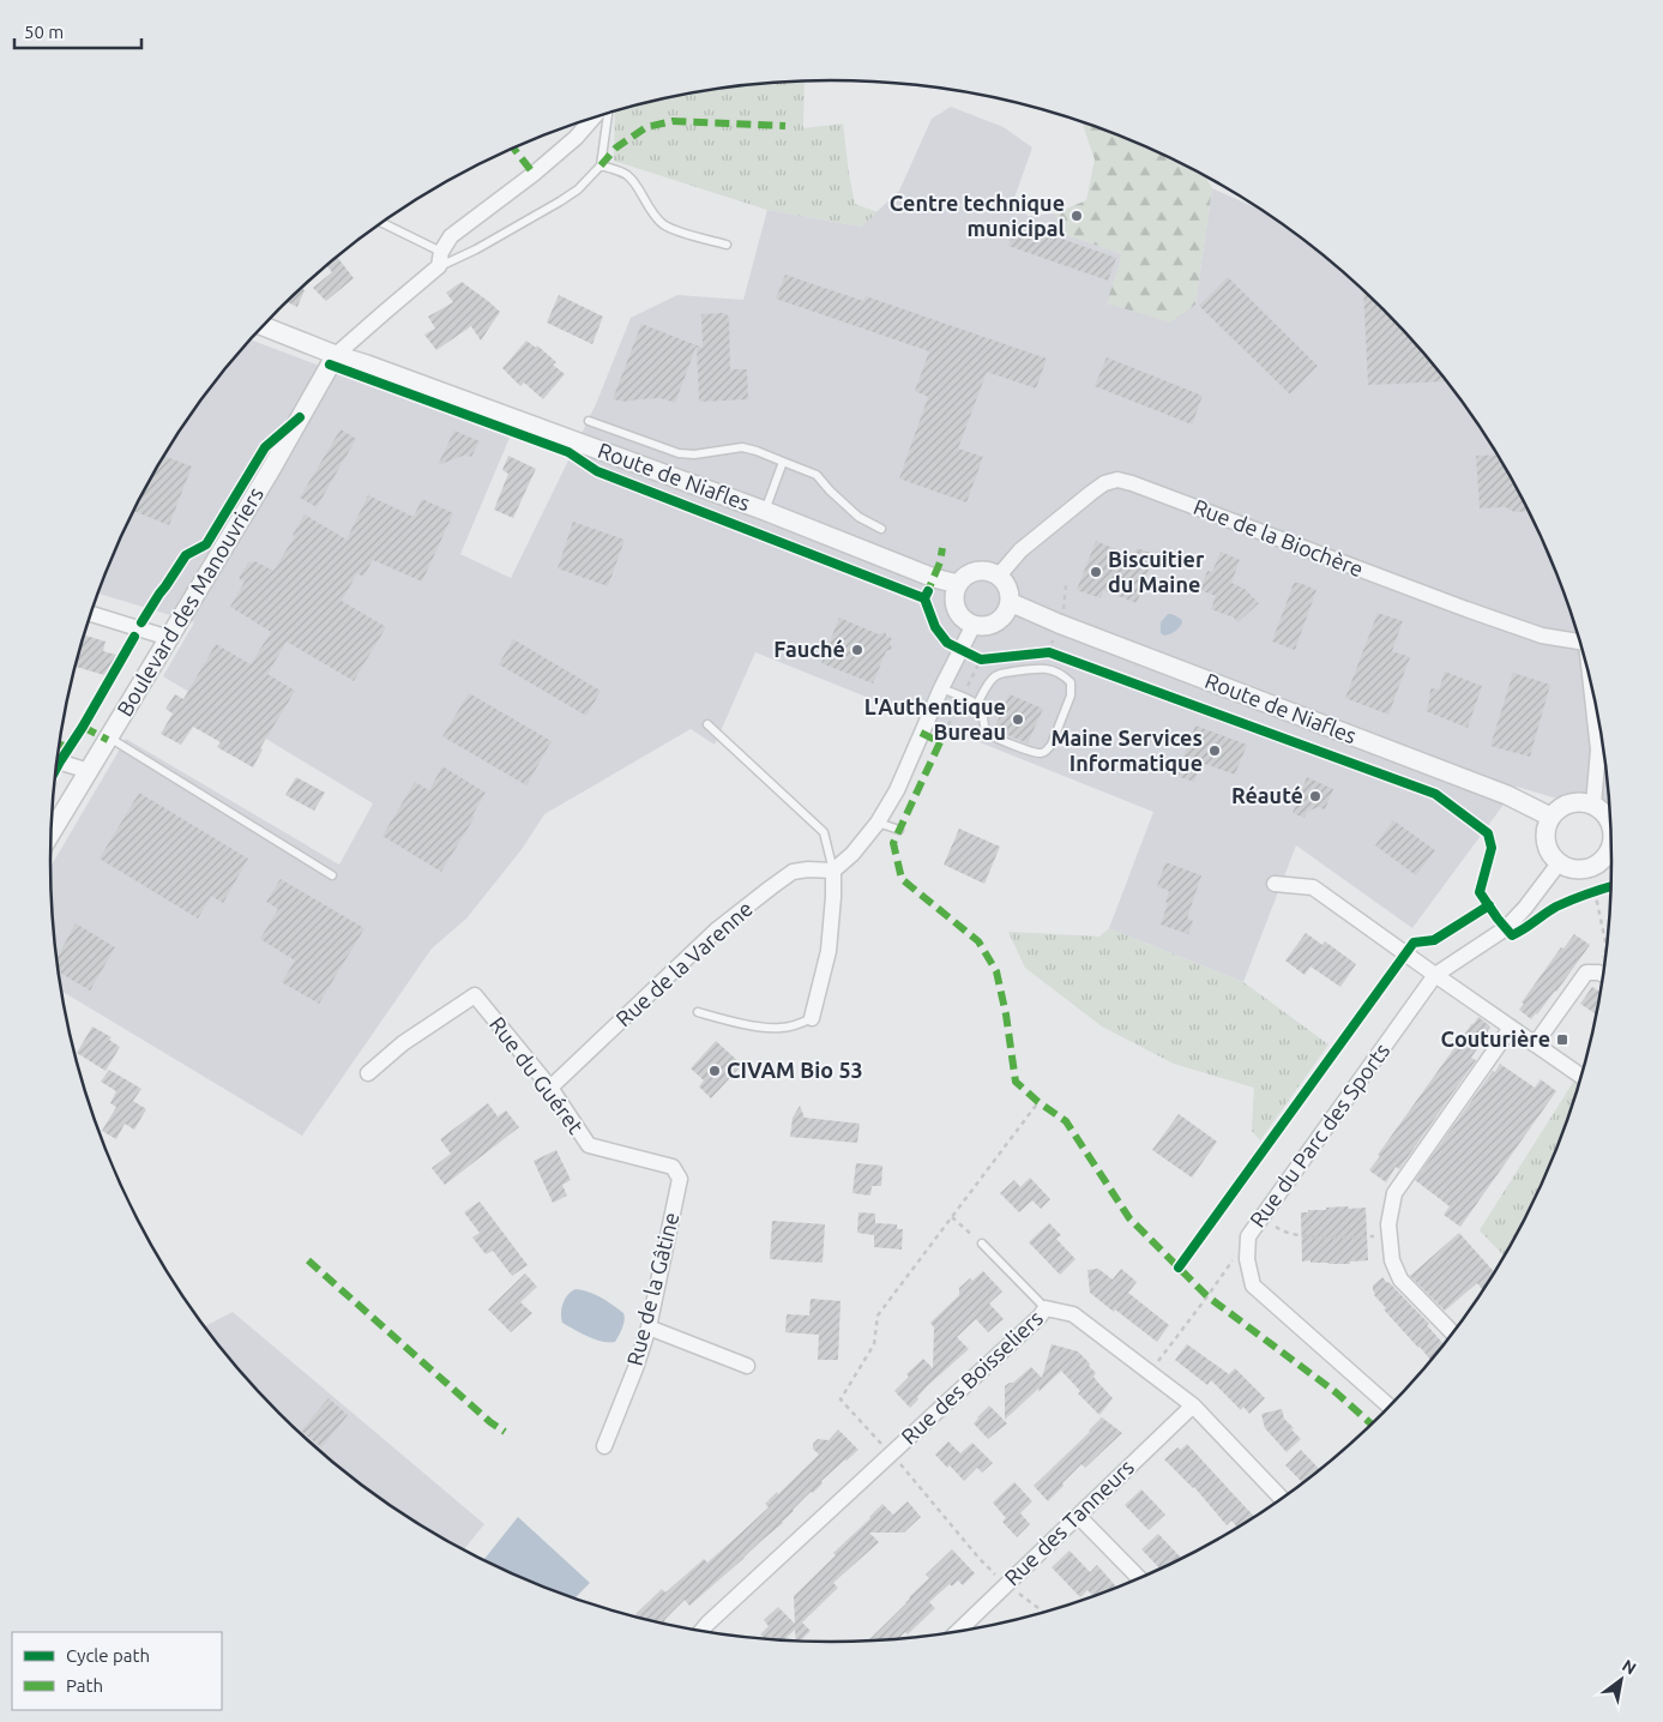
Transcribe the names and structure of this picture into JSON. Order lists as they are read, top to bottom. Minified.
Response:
{"streets":{"street":["Route de Niafles","Rue de la Biochère","Boulevard des Manouvriers","Rue de la Varenne","Rue du Guéret","Rue du Parc des Sports","Rue de la Gâtine","Rue des Boisseliers","Rue des Tanneurs"]},"crossings":[["Route de Niafles","Rue de la Biochère"],["Route de Niafles","Boulevard des Manouvriers"],["Rue de la Varenne","Rue du Guéret"],["Rue du Guéret","Rue de la Gâtine"],["Rue des Boisseliers","Rue des Tanneurs"]],"places":{"other":["Centre technique municipal","Biscuitier du Maine","Fauché","L'Authentique Bureau","Maine Services Informatique","Réauté","CIVAM Bio 53"],"transit":["Couturière"]},"legend":["Cycle path","Path"],"scale_bar":"50 m","north":"top right"}
